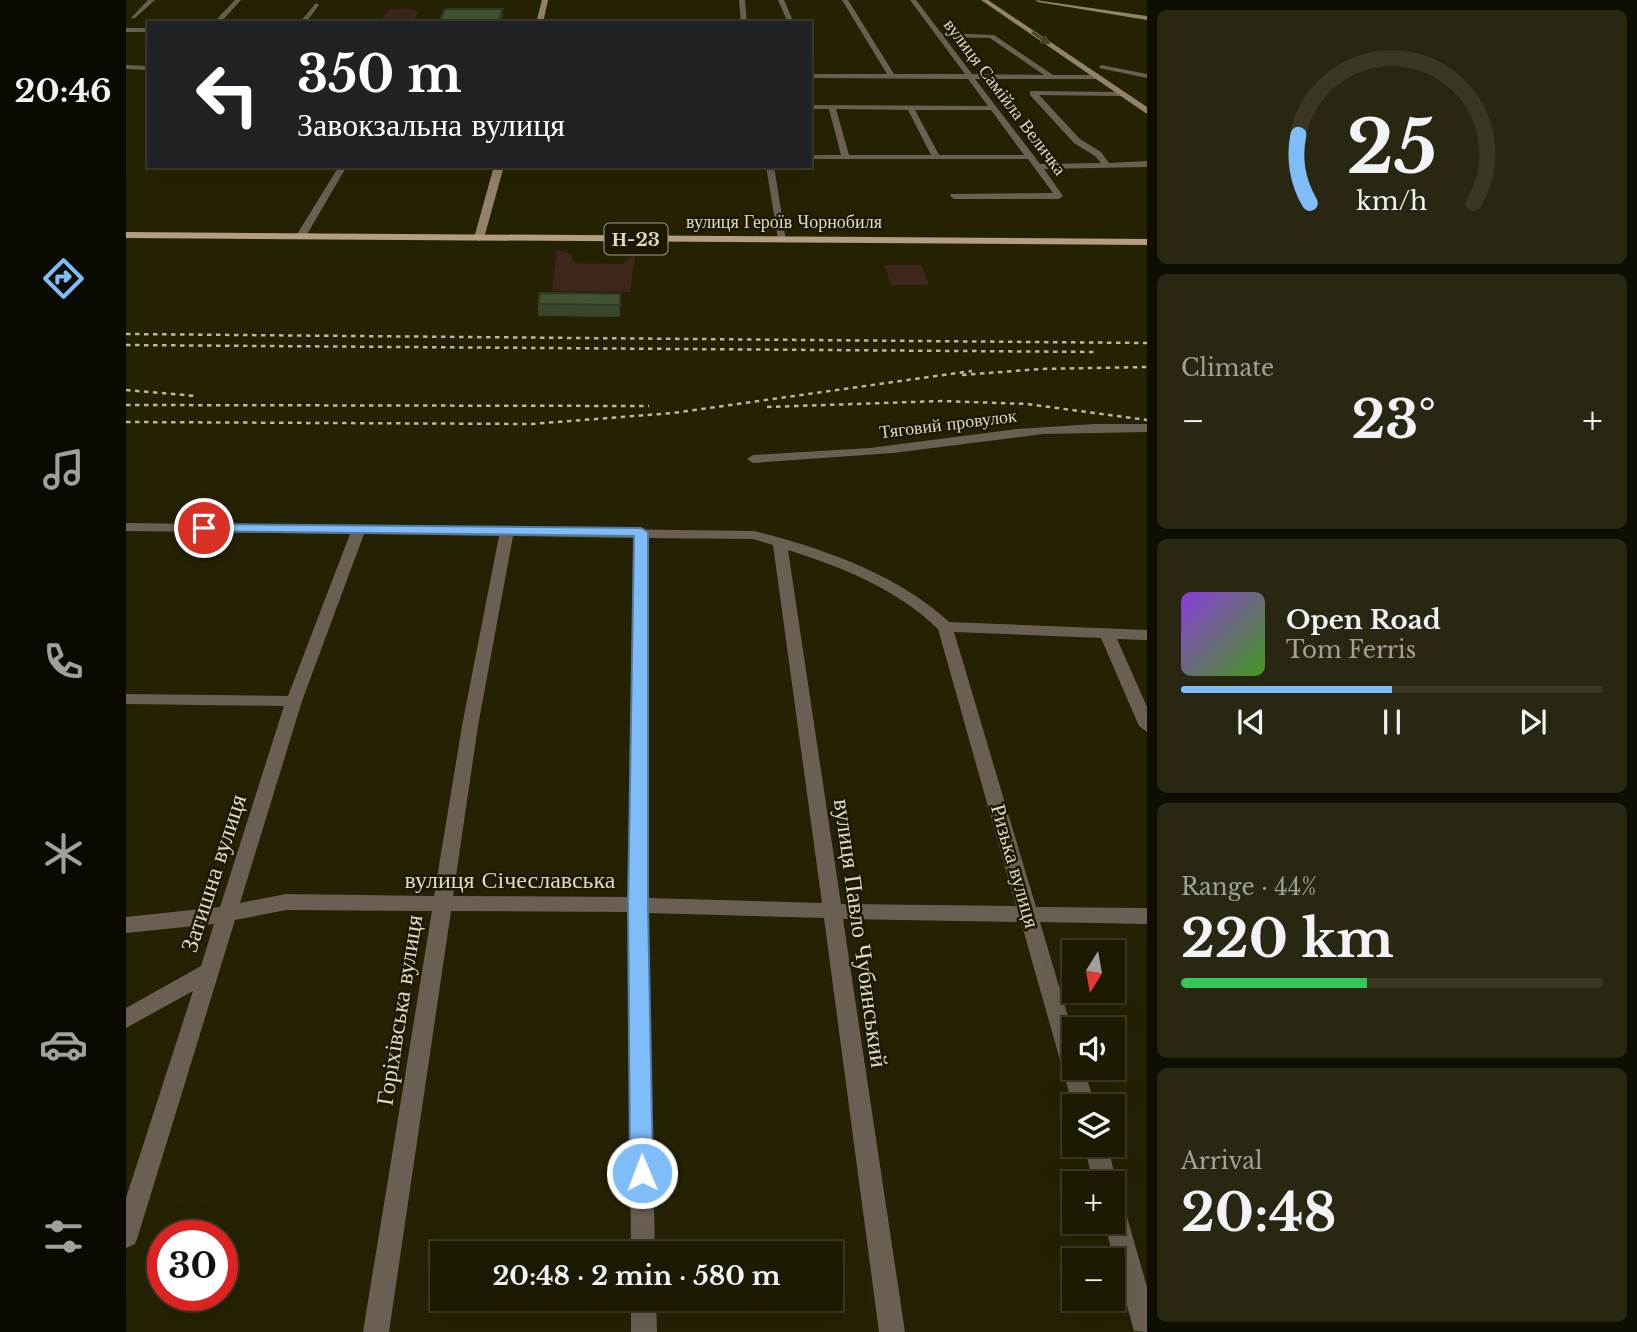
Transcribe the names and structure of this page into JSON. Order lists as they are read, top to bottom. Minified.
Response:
{"streets":{"main road":["вулиця Героїв Чорнобиля","Н-23"],"street":["вулиця Самійла Величка","Тяговий провулок","Ризька вулиця","Затишна вулиця","вулиця Січеславська","вулиця Павло Чубинський","Горіхівська вулиця"]},"crossings":[["Ризька вулиця","вулиця Січеславська"],["Затишна вулиця","вулиця Січеславська"],["вулиця Січеславська","вулиця Павло Чубинський"],["вулиця Січеславська","Горіхівська вулиця"]],"north":"bottom","page":{"tabs":"20:46","turn":["350 m","Завокзальна вулиця"],"tile":["Climate",["Range · 44%","220 km"],["Arrival","20:48"]],"heat":["−","23°","+"],"song":["Open Road","Tom Ferris"],"map_buttons":["+","−"],"limit":"30","trip":"20:48 · 2 min · 580 m","gauge":["25","km/h"]}}
